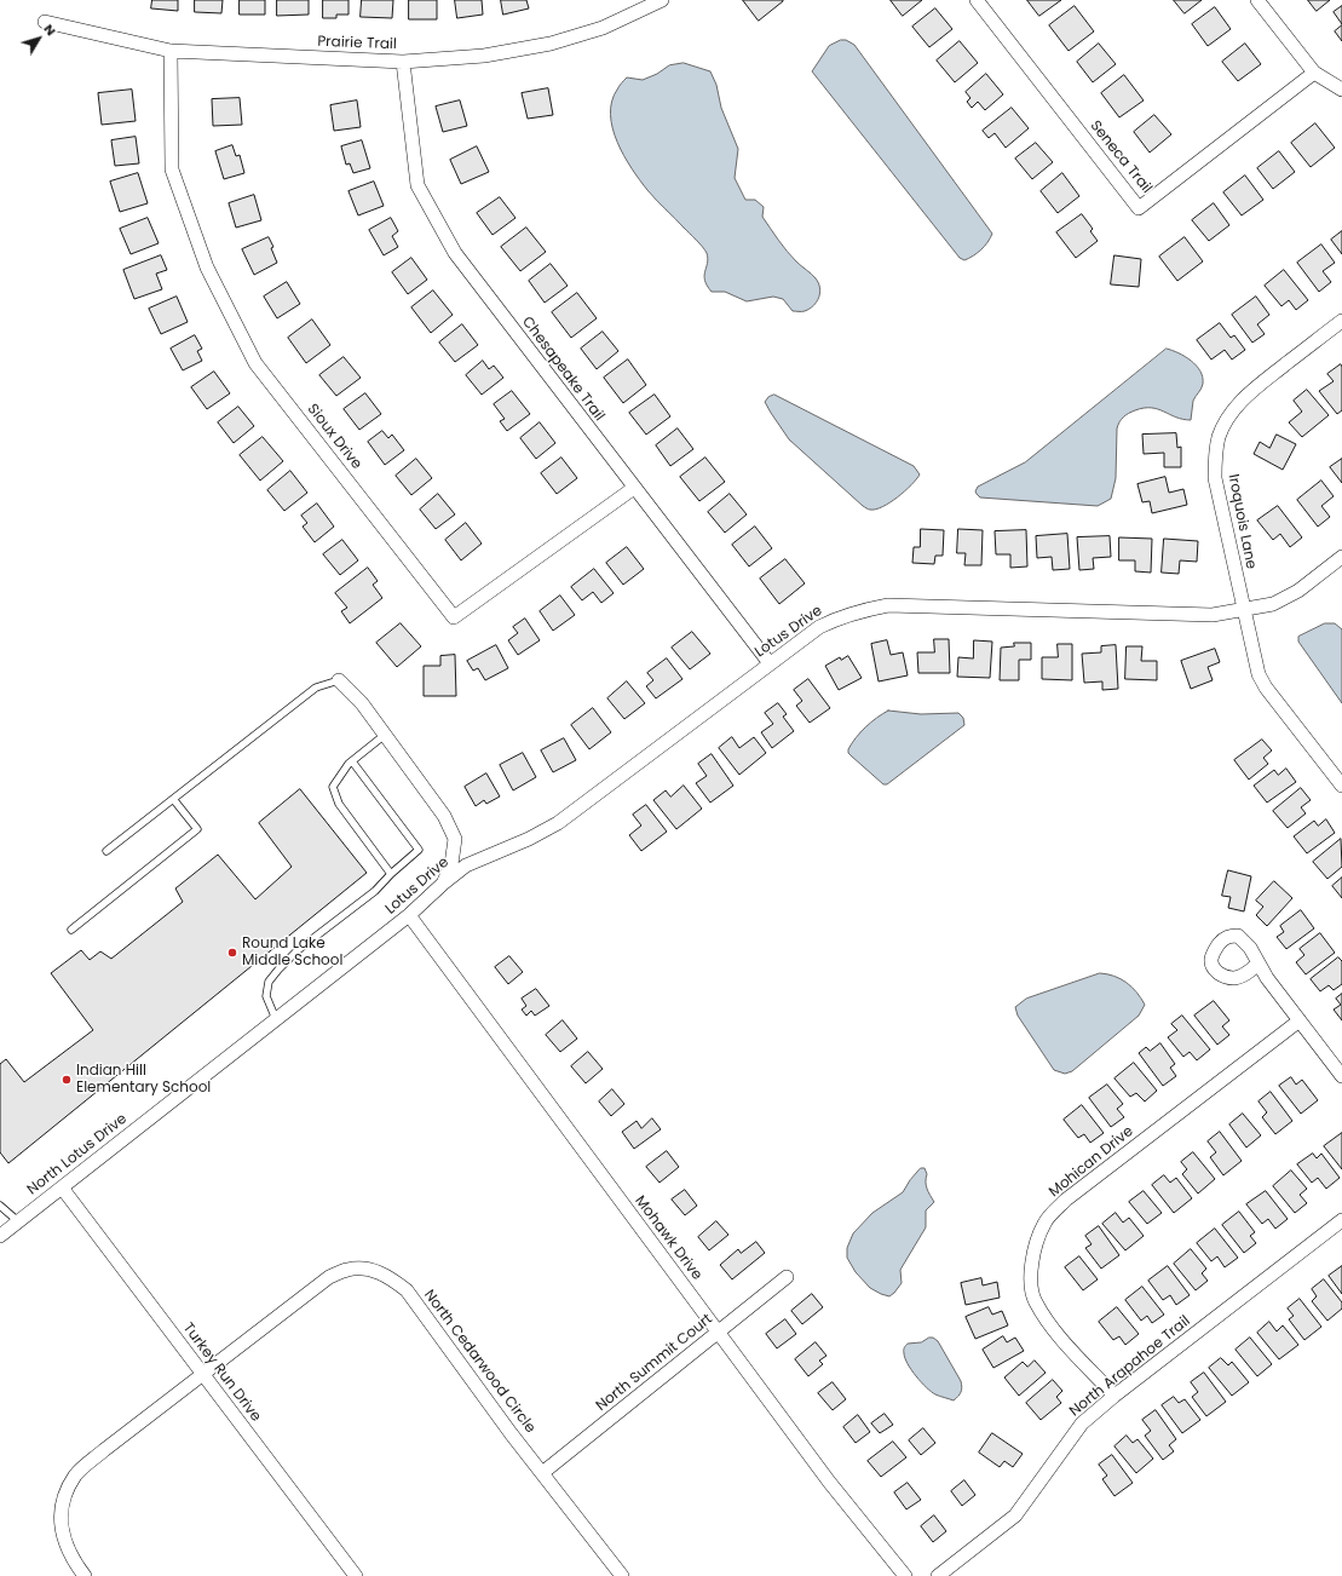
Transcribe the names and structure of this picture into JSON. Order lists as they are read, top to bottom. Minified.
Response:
{"streets":{"street":["Prairie Trail","Seneca Trail","Chesapeake Trail","Sioux Drive","Iroquois Lane","Lotus Drive","North Lotus Drive","Mohican Drive","Mohawk Drive","North Cedarwood Circle","North Summit Court","North Arapahoe Trail","Turkey Run Drive"]},"crossings":[["Prairie Trail","Chesapeake Trail"],["Prairie Trail","Sioux Drive"],["Chesapeake Trail","Sioux Drive"],["Chesapeake Trail","Lotus Drive"],["Iroquois Lane","Lotus Drive"],["Lotus Drive","North Lotus Drive"],["Lotus Drive","Mohawk Drive"],["North Lotus Drive","Turkey Run Drive"],["Mohican Drive","North Arapahoe Trail"],["Mohawk Drive","North Summit Court"],["North Cedarwood Circle","North Summit Court"],["North Cedarwood Circle","Turkey Run Drive"]],"places":["Round Lake Middle School","Indian Hill Elementary School"],"north":"top right"}
